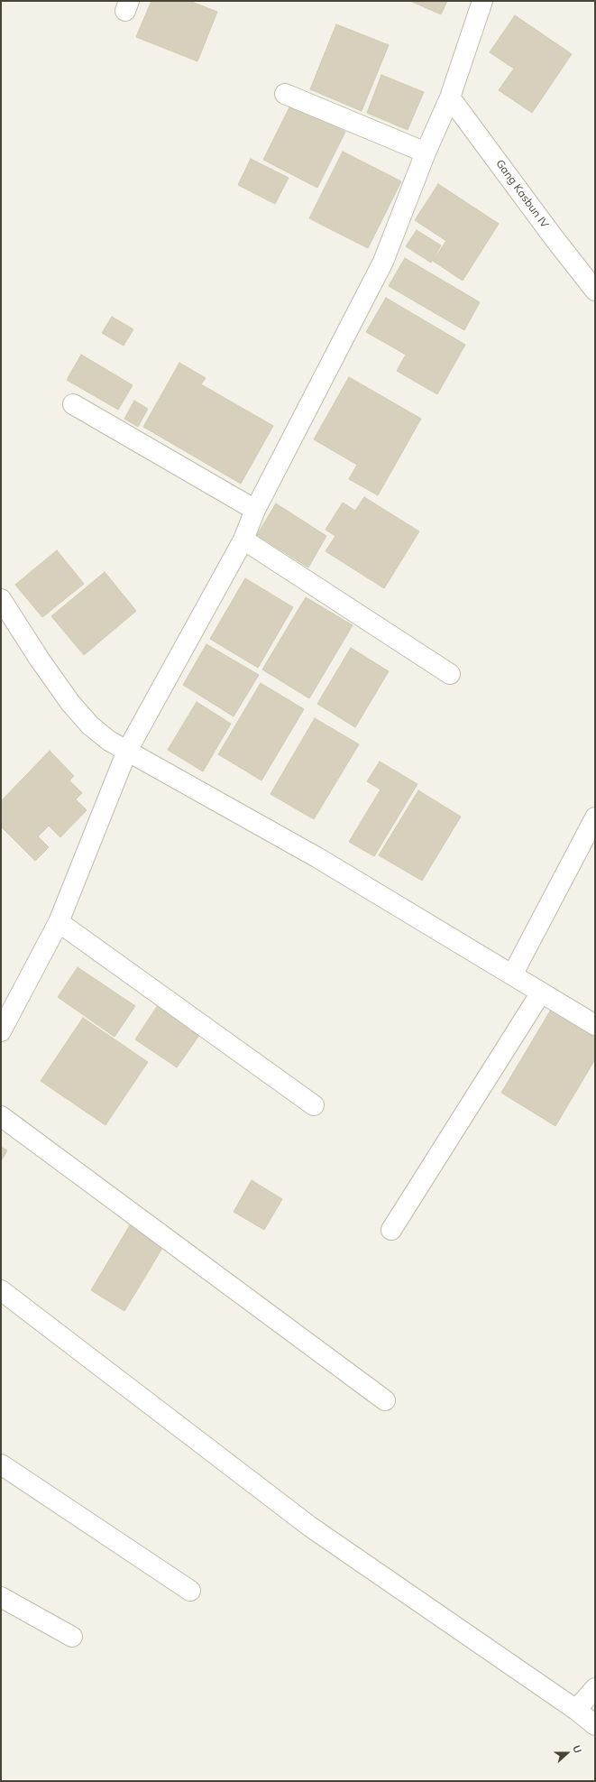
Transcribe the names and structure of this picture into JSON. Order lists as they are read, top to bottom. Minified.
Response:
{"streets":{"street":["Gang Kasbun IV"]},"north":"right"}
